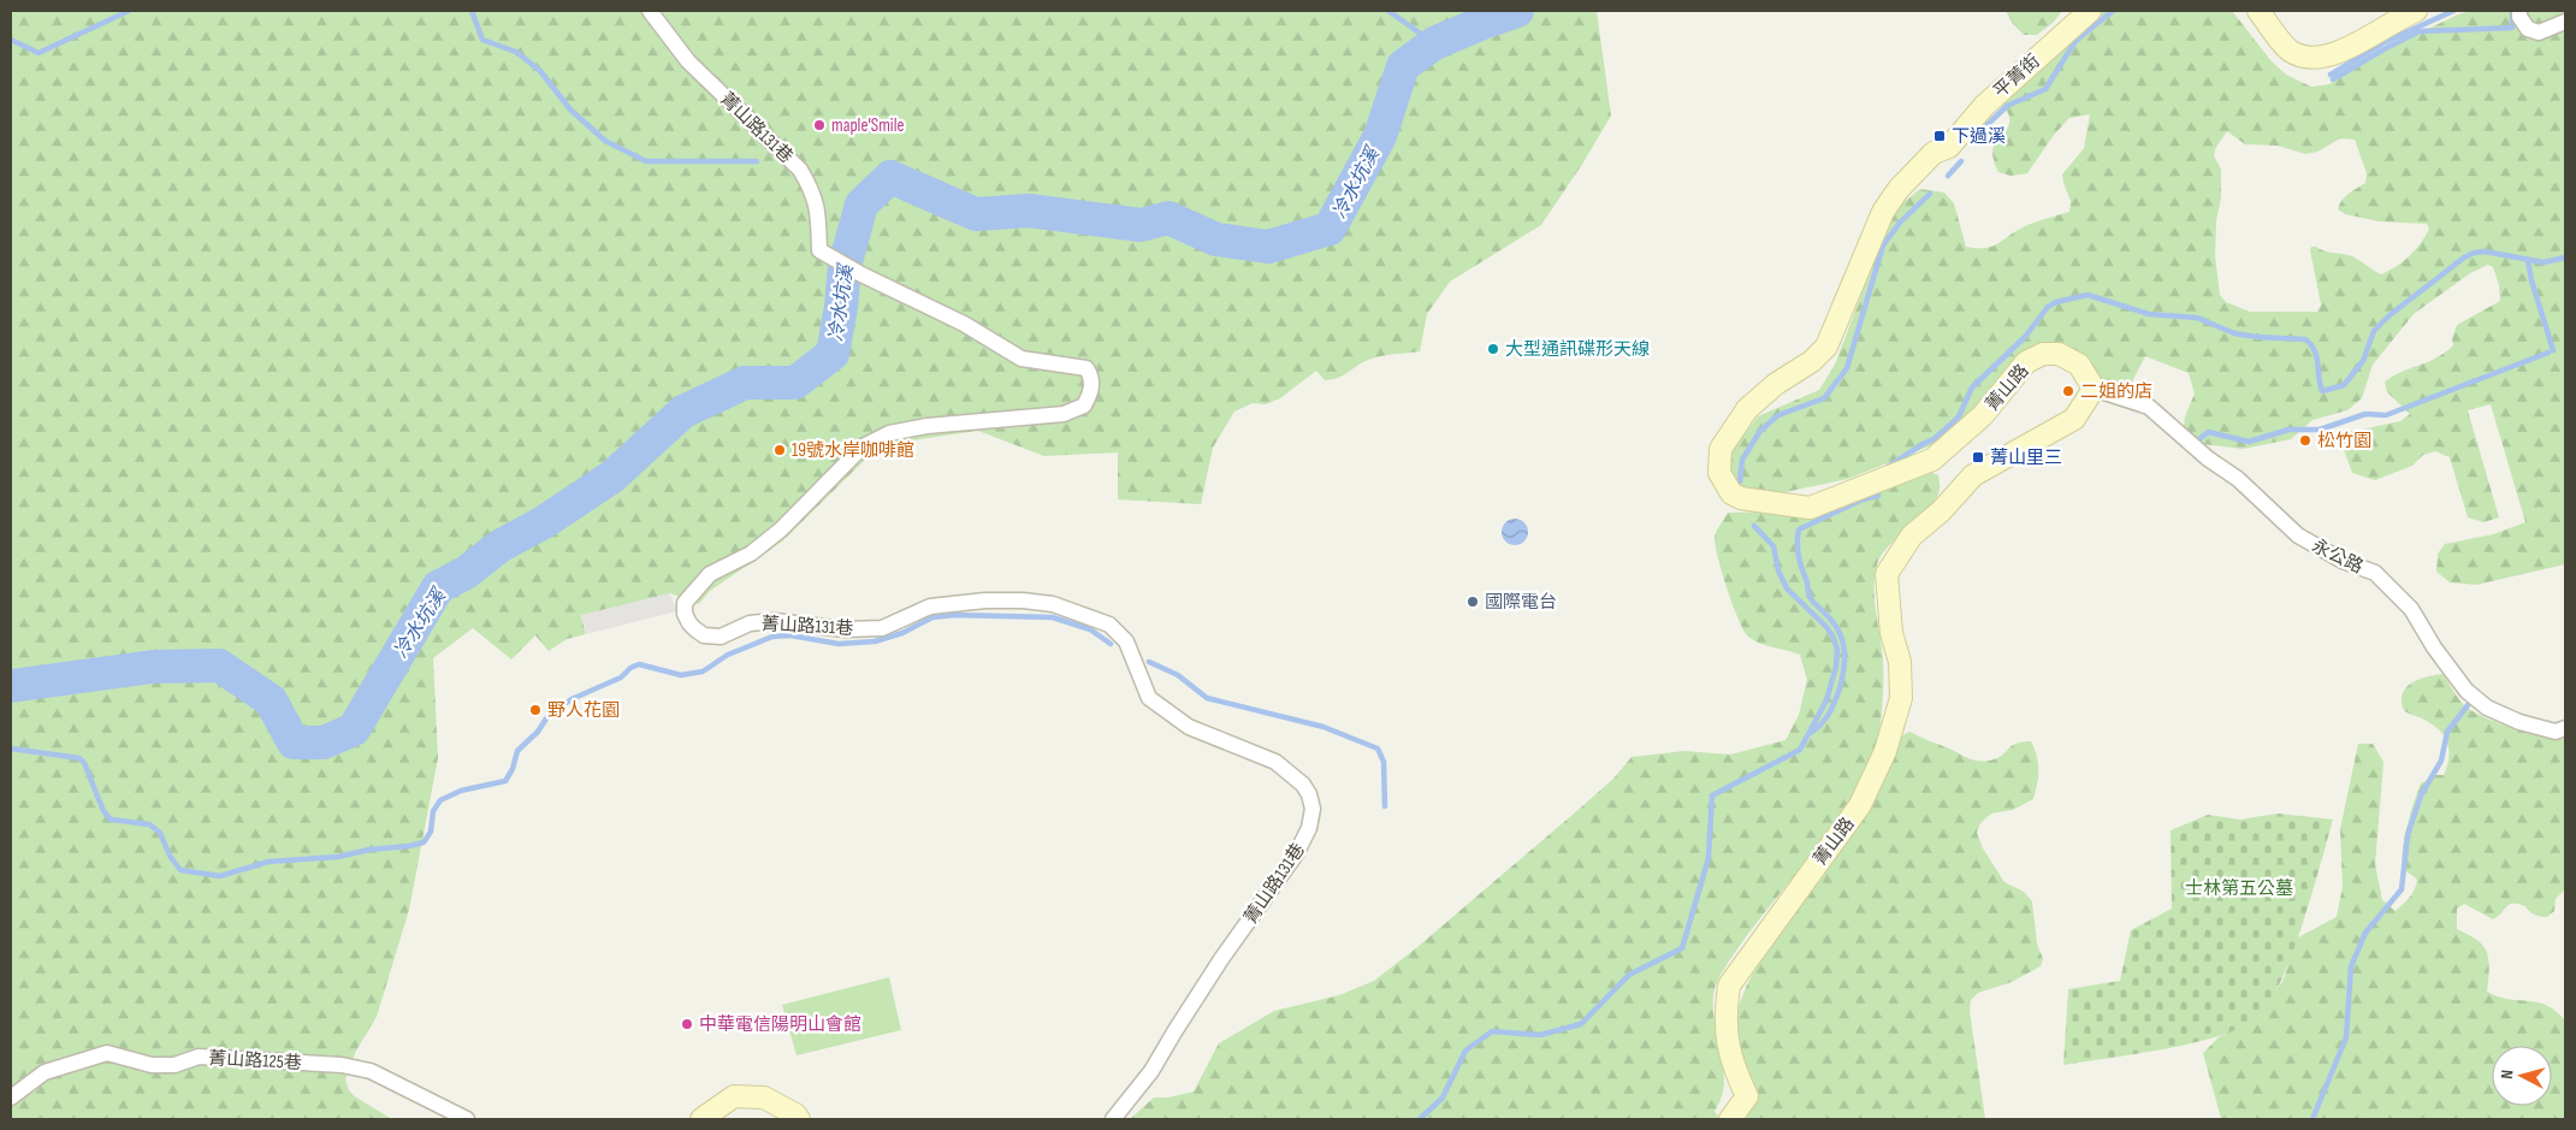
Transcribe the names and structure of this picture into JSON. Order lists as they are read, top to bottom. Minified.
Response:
{"streets":{"street":["平菁街","菁山路131巷","菁山路","永公路","菁山路125巷"]},"crossings":[["平菁街","菁山路"],["菁山路","永公路"]],"water":["冷水坑溪"],"parks":["士林第五公墓"],"places":{"other":["maple'Smile","大型通訊碟形天線","二姐的店","松竹園","19號水岸咖啡館","國際電台","野人花園","中華電信陽明山會館"],"transit":["下過溪","菁山里三"]},"north":"left"}
